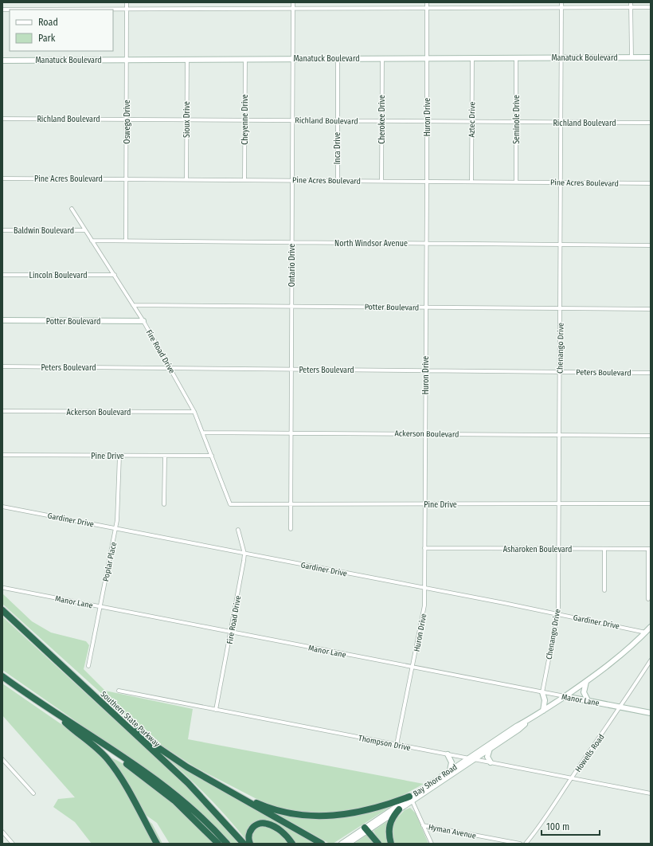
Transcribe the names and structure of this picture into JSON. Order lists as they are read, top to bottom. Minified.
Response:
{"streets":{"highway":["Southern State Parkway"],"street":["Manatuck Boulevard","Huron Drive","Richland Boulevard","Sioux Drive","Cheyenne Drive","Cherokee Drive","Aztec Drive","Seminole Drive","Oswego Drive","Inca Drive","Pine Acres Boulevard","Baldwin Boulevard","North Windsor Avenue","Ontario Drive","Lincoln Boulevard","Potter Boulevard","Chenango Drive","Fire Road Drive","Peters Boulevard","Ackerson Boulevard","Pine Drive","Gardiner Drive","Asharoken Boulevard","Poplar Place","Manor Lane","Thompson Drive","Howells Road","Bay Shore Road","Hyman Avenue"]},"crossings":[["Manatuck Boulevard","Huron Drive"],["Manatuck Boulevard","Sioux Drive"],["Manatuck Boulevard","Cheyenne Drive"],["Manatuck Boulevard","Cherokee Drive"],["Manatuck Boulevard","Aztec Drive"],["Manatuck Boulevard","Seminole Drive"],["Manatuck Boulevard","Oswego Drive"],["Manatuck Boulevard","Inca Drive"],["Manatuck Boulevard","Ontario Drive"],["Manatuck Boulevard","Chenango Drive"],["Huron Drive","Richland Boulevard"],["Huron Drive","Pine Acres Boulevard"],["Huron Drive","North Windsor Avenue"],["Huron Drive","Potter Boulevard"],["Huron Drive","Peters Boulevard"],["Huron Drive","Ackerson Boulevard"],["Huron Drive","Pine Drive"],["Huron Drive","Gardiner Drive"],["Huron Drive","Asharoken Boulevard"],["Huron Drive","Manor Lane"],["Huron Drive","Thompson Drive"],["Richland Boulevard","Sioux Drive"],["Richland Boulevard","Cheyenne Drive"],["Richland Boulevard","Cherokee Drive"],["Richland Boulevard","Aztec Drive"],["Richland Boulevard","Seminole Drive"],["Richland Boulevard","Oswego Drive"],["Richland Boulevard","Inca Drive"],["Richland Boulevard","Ontario Drive"],["Richland Boulevard","Chenango Drive"],["Sioux Drive","Pine Acres Boulevard"],["Cheyenne Drive","Pine Acres Boulevard"],["Cherokee Drive","Pine Acres Boulevard"],["Aztec Drive","Pine Acres Boulevard"],["Seminole Drive","Pine Acres Boulevard"],["Oswego Drive","Pine Acres Boulevard"],["Oswego Drive","North Windsor Avenue"],["Inca Drive","Pine Acres Boulevard"],["Pine Acres Boulevard","Ontario Drive"],["Pine Acres Boulevard","Chenango Drive"],["Baldwin Boulevard","Fire Road Drive"],["North Windsor Avenue","Ontario Drive"],["North Windsor Avenue","Chenango Drive"],["North Windsor Avenue","Fire Road Drive"],["Ontario Drive","Potter Boulevard"],["Ontario Drive","Peters Boulevard"],["Ontario Drive","Ackerson Boulevard"],["Ontario Drive","Pine Drive"],["Lincoln Boulevard","Fire Road Drive"],["Potter Boulevard","Chenango Drive"],["Potter Boulevard","Fire Road Drive"],["Chenango Drive","Peters Boulevard"],["Chenango Drive","Ackerson Boulevard"],["Chenango Drive","Pine Drive"],["Chenango Drive","Gardiner Drive"],["Chenango Drive","Asharoken Boulevard"],["Chenango Drive","Manor Lane"],["Fire Road Drive","Peters Boulevard"],["Fire Road Drive","Ackerson Boulevard"],["Fire Road Drive","Pine Drive"],["Fire Road Drive","Gardiner Drive"],["Fire Road Drive","Manor Lane"],["Fire Road Drive","Thompson Drive"],["Pine Drive","Poplar Place"],["Gardiner Drive","Poplar Place"],["Gardiner Drive","Bay Shore Road"],["Poplar Place","Manor Lane"],["Manor Lane","Howells Road"],["Manor Lane","Bay Shore Road"],["Thompson Drive","Howells Road"],["Thompson Drive","Bay Shore Road"]],"legend":["Road","Park"],"scale_bar":"100 m"}
